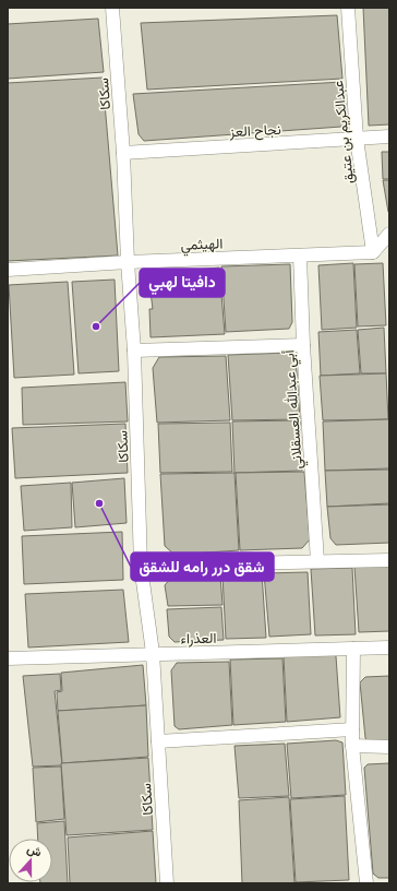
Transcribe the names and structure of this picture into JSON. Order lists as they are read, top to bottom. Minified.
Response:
{"streets":{"street":["سكاكا","نجاح العز","عبدالكريم بن عتيق","الهيثمي","أبي عبدالله العسقلاني","العذراء"]},"crossings":[["سكاكا","نجاح العز"],["سكاكا","الهيثمي"],["سكاكا","العذراء"],["نجاح العز","عبدالكريم بن عتيق"],["عبدالكريم بن عتيق","الهيثمي"],["الهيثمي","أبي عبدالله العسقلاني"]],"places":["دافيتا لهبي","شقق درر رامه للشقق"],"north":"top"}
